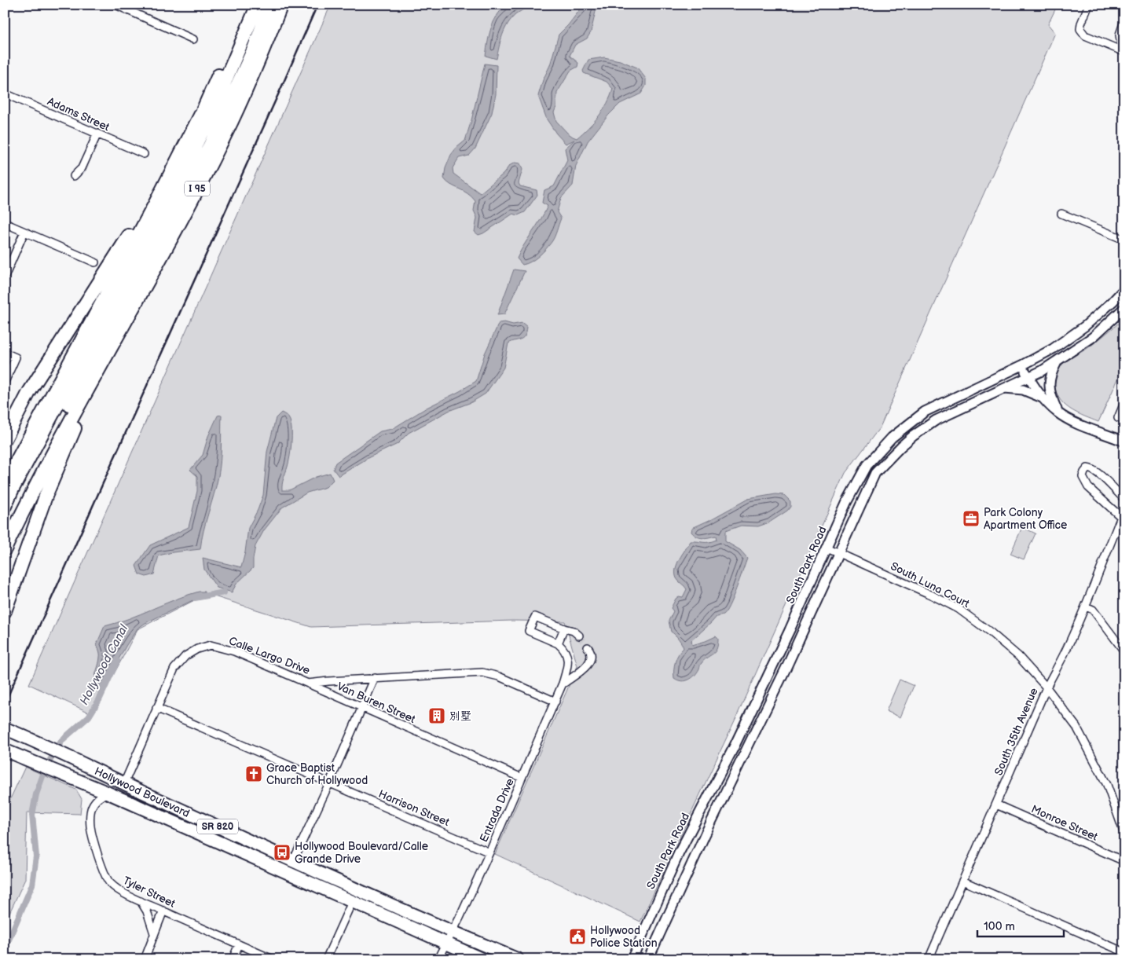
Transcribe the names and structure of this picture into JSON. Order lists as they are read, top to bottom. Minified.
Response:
{"streets":{"highway":["I 95","Hollywood Boulevard","SR 820"],"street":["Adams Street","South Park Road","South Luna Court","Calle Largo Drive","Van Buren Street","South 35th Avenue","Harrison Street","Entrada Drive","Monroe Street","Tyler Street"]},"crossings":[["South Park Road","South Luna Court"],["South Luna Court","South 35th Avenue"],["Calle Largo Drive","Van Buren Street"],["Calle Largo Drive","Hollywood Boulevard"],["Calle Largo Drive","Harrison Street"],["Calle Largo Drive","Entrada Drive"],["Van Buren Street","Entrada Drive"],["South 35th Avenue","Monroe Street"],["Hollywood Boulevard","Entrada Drive"],["Hollywood Boulevard","Tyler Street"],["Harrison Street","Entrada Drive"]],"water":["Hollywood Canal"],"places":{"office":["Park Colony Apartment Office"],"building":["别墅"],"church":["Grace Baptist Church of Hollywood"],"bus stop":["Hollywood Boulevard/Calle Grande Drive"],"public building":["Hollywood Police Station"]},"scale_bar":"100 m"}
